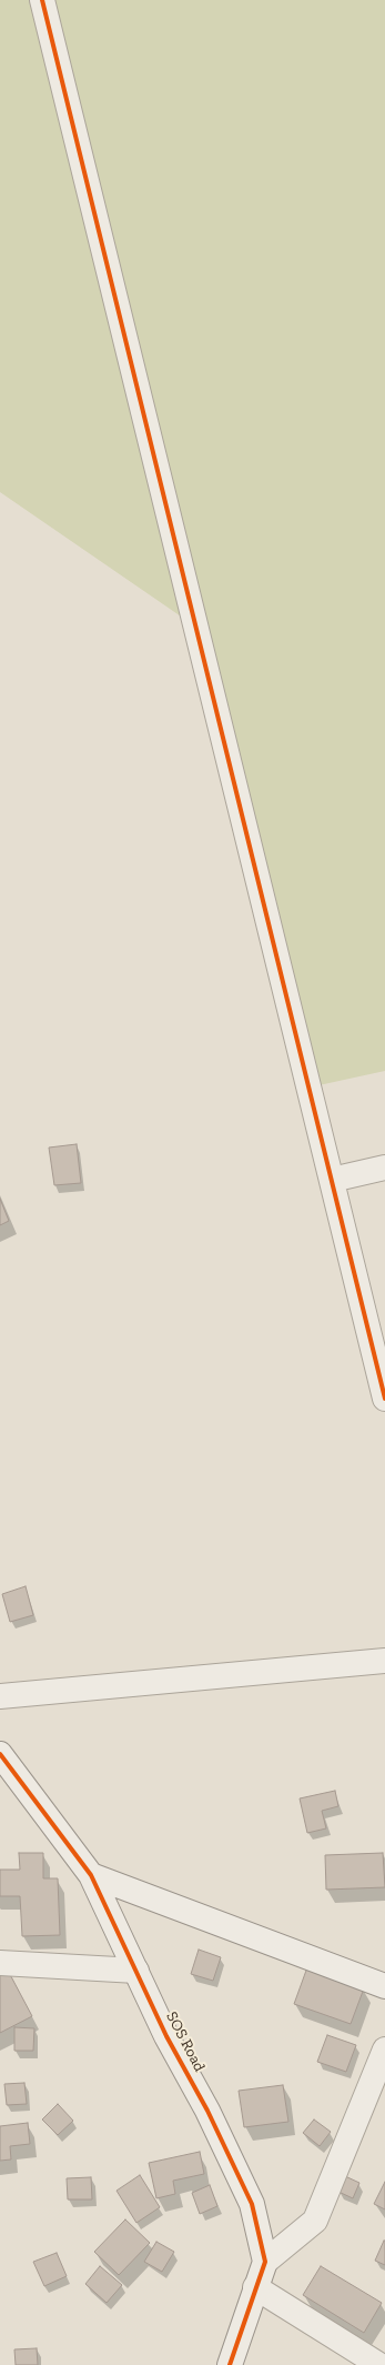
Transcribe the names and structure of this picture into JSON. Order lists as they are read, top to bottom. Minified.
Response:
{"streets":{"street":["SOS Road"]}}
